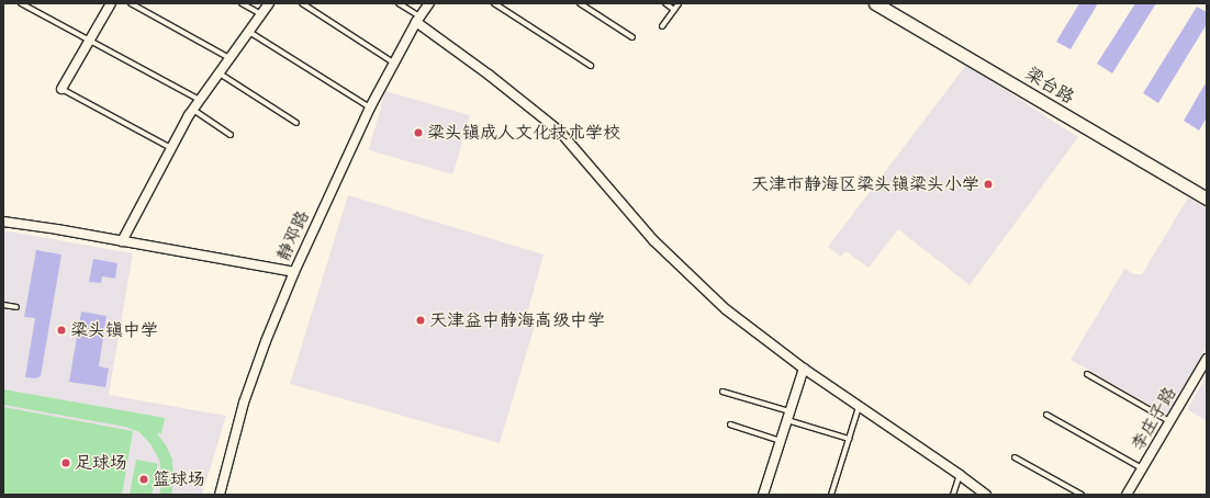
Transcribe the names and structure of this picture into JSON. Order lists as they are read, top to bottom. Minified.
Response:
{"streets":{"main road":["梁台路"],"street":["静邓路","李庄子路"]},"places":["梁头镇成人文化技术学校","天津市静海区梁头镇梁头小学","天津益中静海高级中学","梁头镇中学","足球场","篮球场"]}
